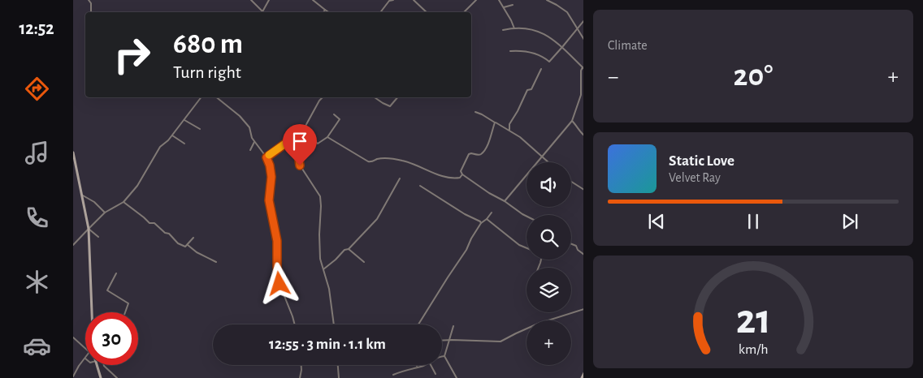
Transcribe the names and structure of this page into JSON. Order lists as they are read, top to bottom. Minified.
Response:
{"page":{"tabs":"12:52","tile":"Climate","turn":["680 m","Turn right"],"heat":["−","20°","+"],"song":["Static Love","Velvet Ray"],"map_buttons":"+","limit":"30","trip":"12:55 · 3 min · 1.1 km","gauge":["21","km/h"]}}
